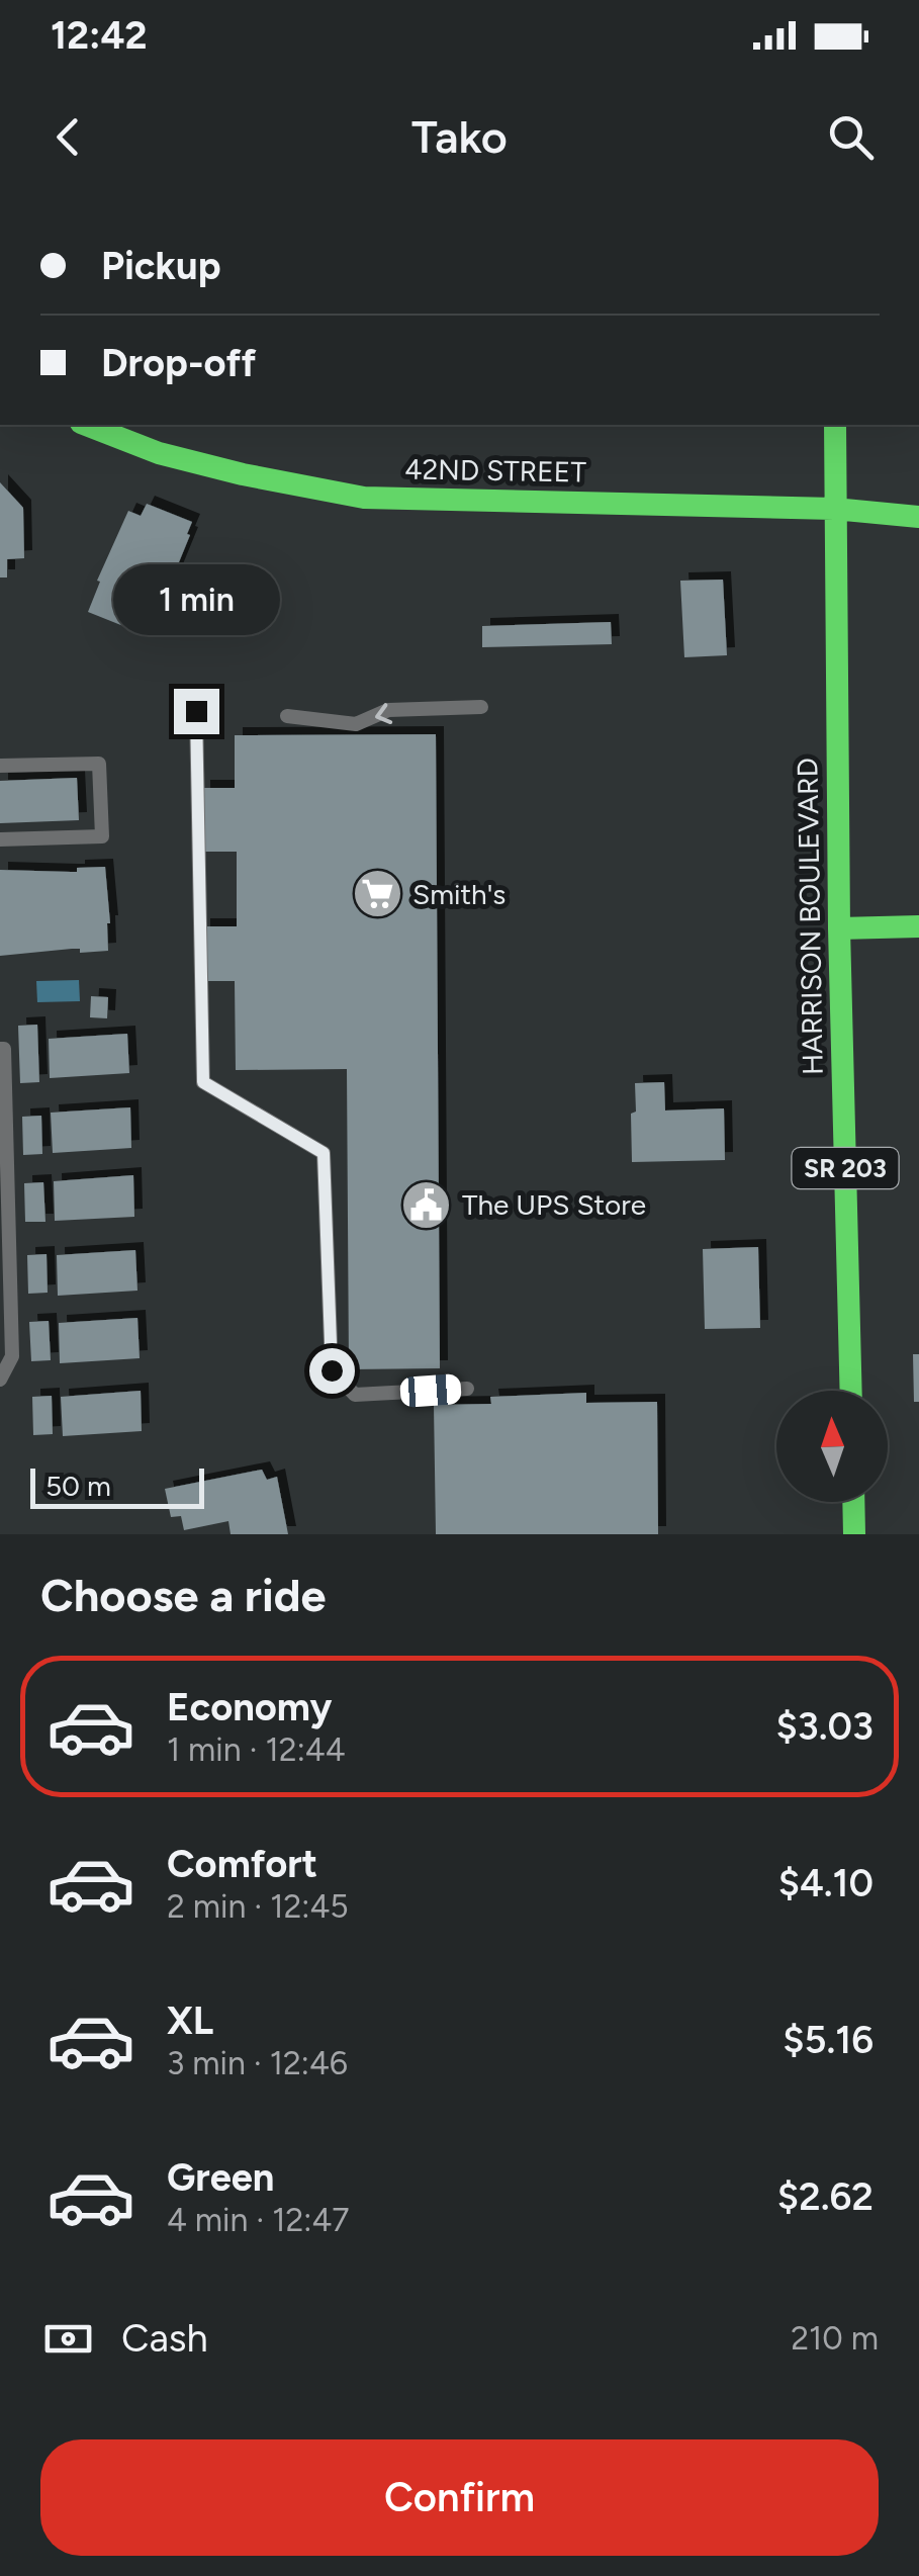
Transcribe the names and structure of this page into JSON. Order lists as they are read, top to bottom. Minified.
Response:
{"streets":{"main road":["42ND STREET","HARRISON BOULEVARD","SR 203"]},"crossings":[["42ND STREET","HARRISON BOULEVARD"]],"places":{"supermarket":["Smith's"],"public building":["The UPS Store"]},"scale_bar":"50 m","north":"top","page":{"status":"12:42","header":"Tako","banner":["Pickup","Drop-off"],"bubble":"1 min","scale":"50 m","heading":"Choose a ride","list":[{"name":"Economy","note":"1 min · 12:44","value":"$3.03"},{"name":"Comfort","note":"2 min · 12:45","value":"$4.10"},{"name":"XL","note":"3 min · 12:46","value":"$5.16"},{"name":"Green","note":"4 min · 12:47","value":"$2.62"}],"pay":["Cash","210 m"],"buttons":"Confirm"}}
